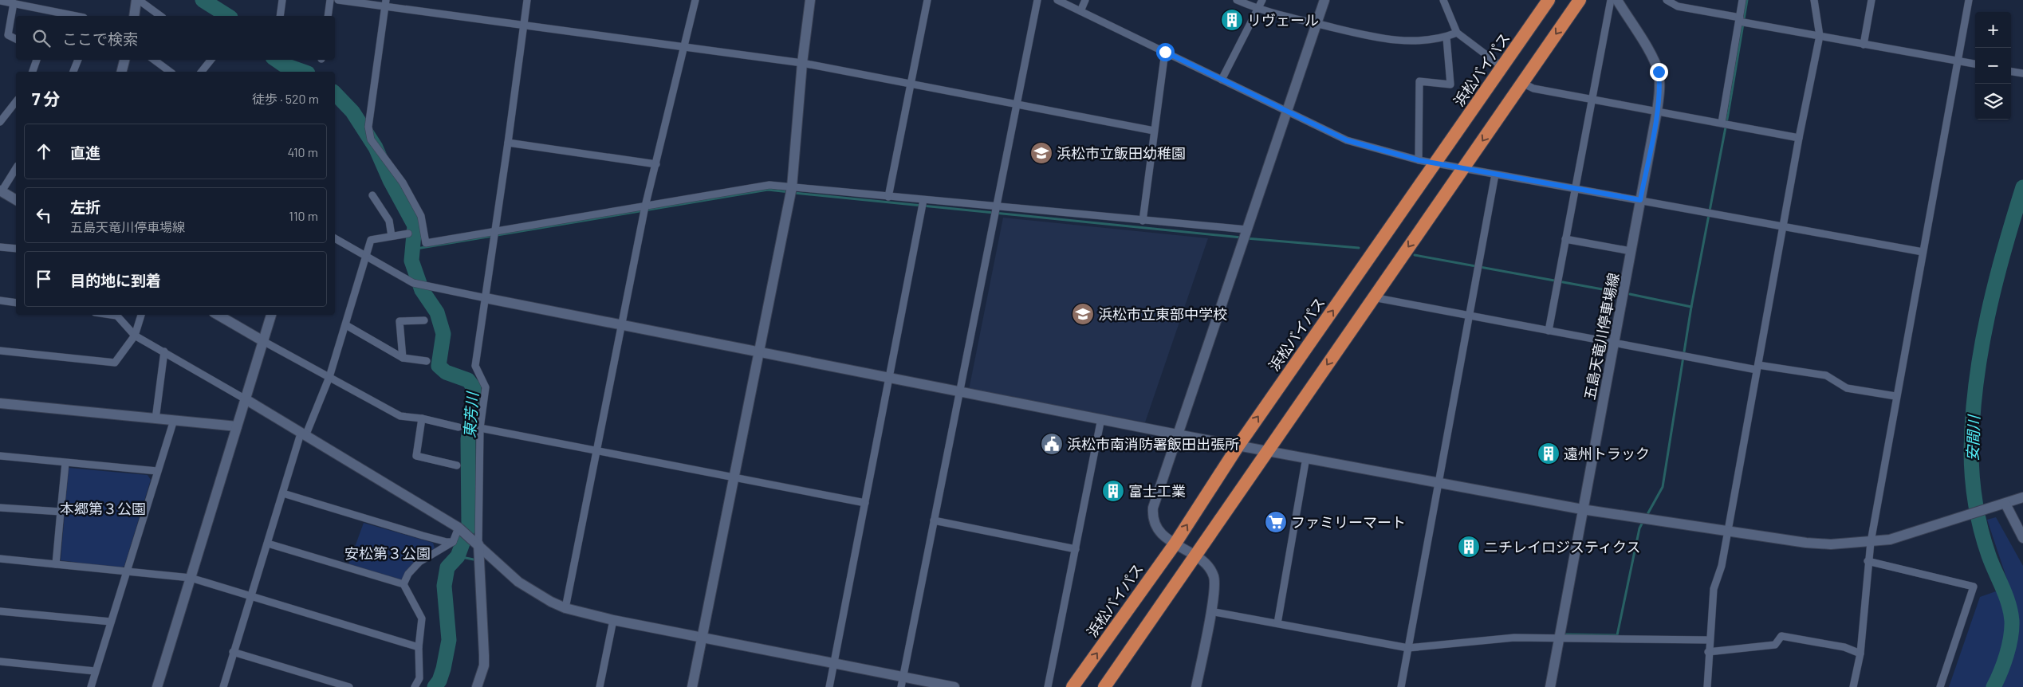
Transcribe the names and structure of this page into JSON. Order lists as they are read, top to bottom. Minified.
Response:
{"streets":{"highway":["浜松バイパス"],"street":["五島天竜川停車場線"]},"water":["東芳川","安間川"],"parks":["本郷第３公園","安松第３公園"],"places":{"building":["リヴェール","遠州トラック","富士工業","ニチレイロジスティクス"],"school or university":["浜松市立飯田幼稚園","浜松市立東部中学校"],"public building":["浜松市南消防署飯田出張所"],"supermarket":["ファミリーマート"]},"page":{"map_buttons":["+","−"],"search":"ここで検索","heading":["7 分","徒歩 · 520 m"],"list":[["直進","410 m"],["左折","五島天竜川停車場線","110 m"],"目的地に到着"]}}
